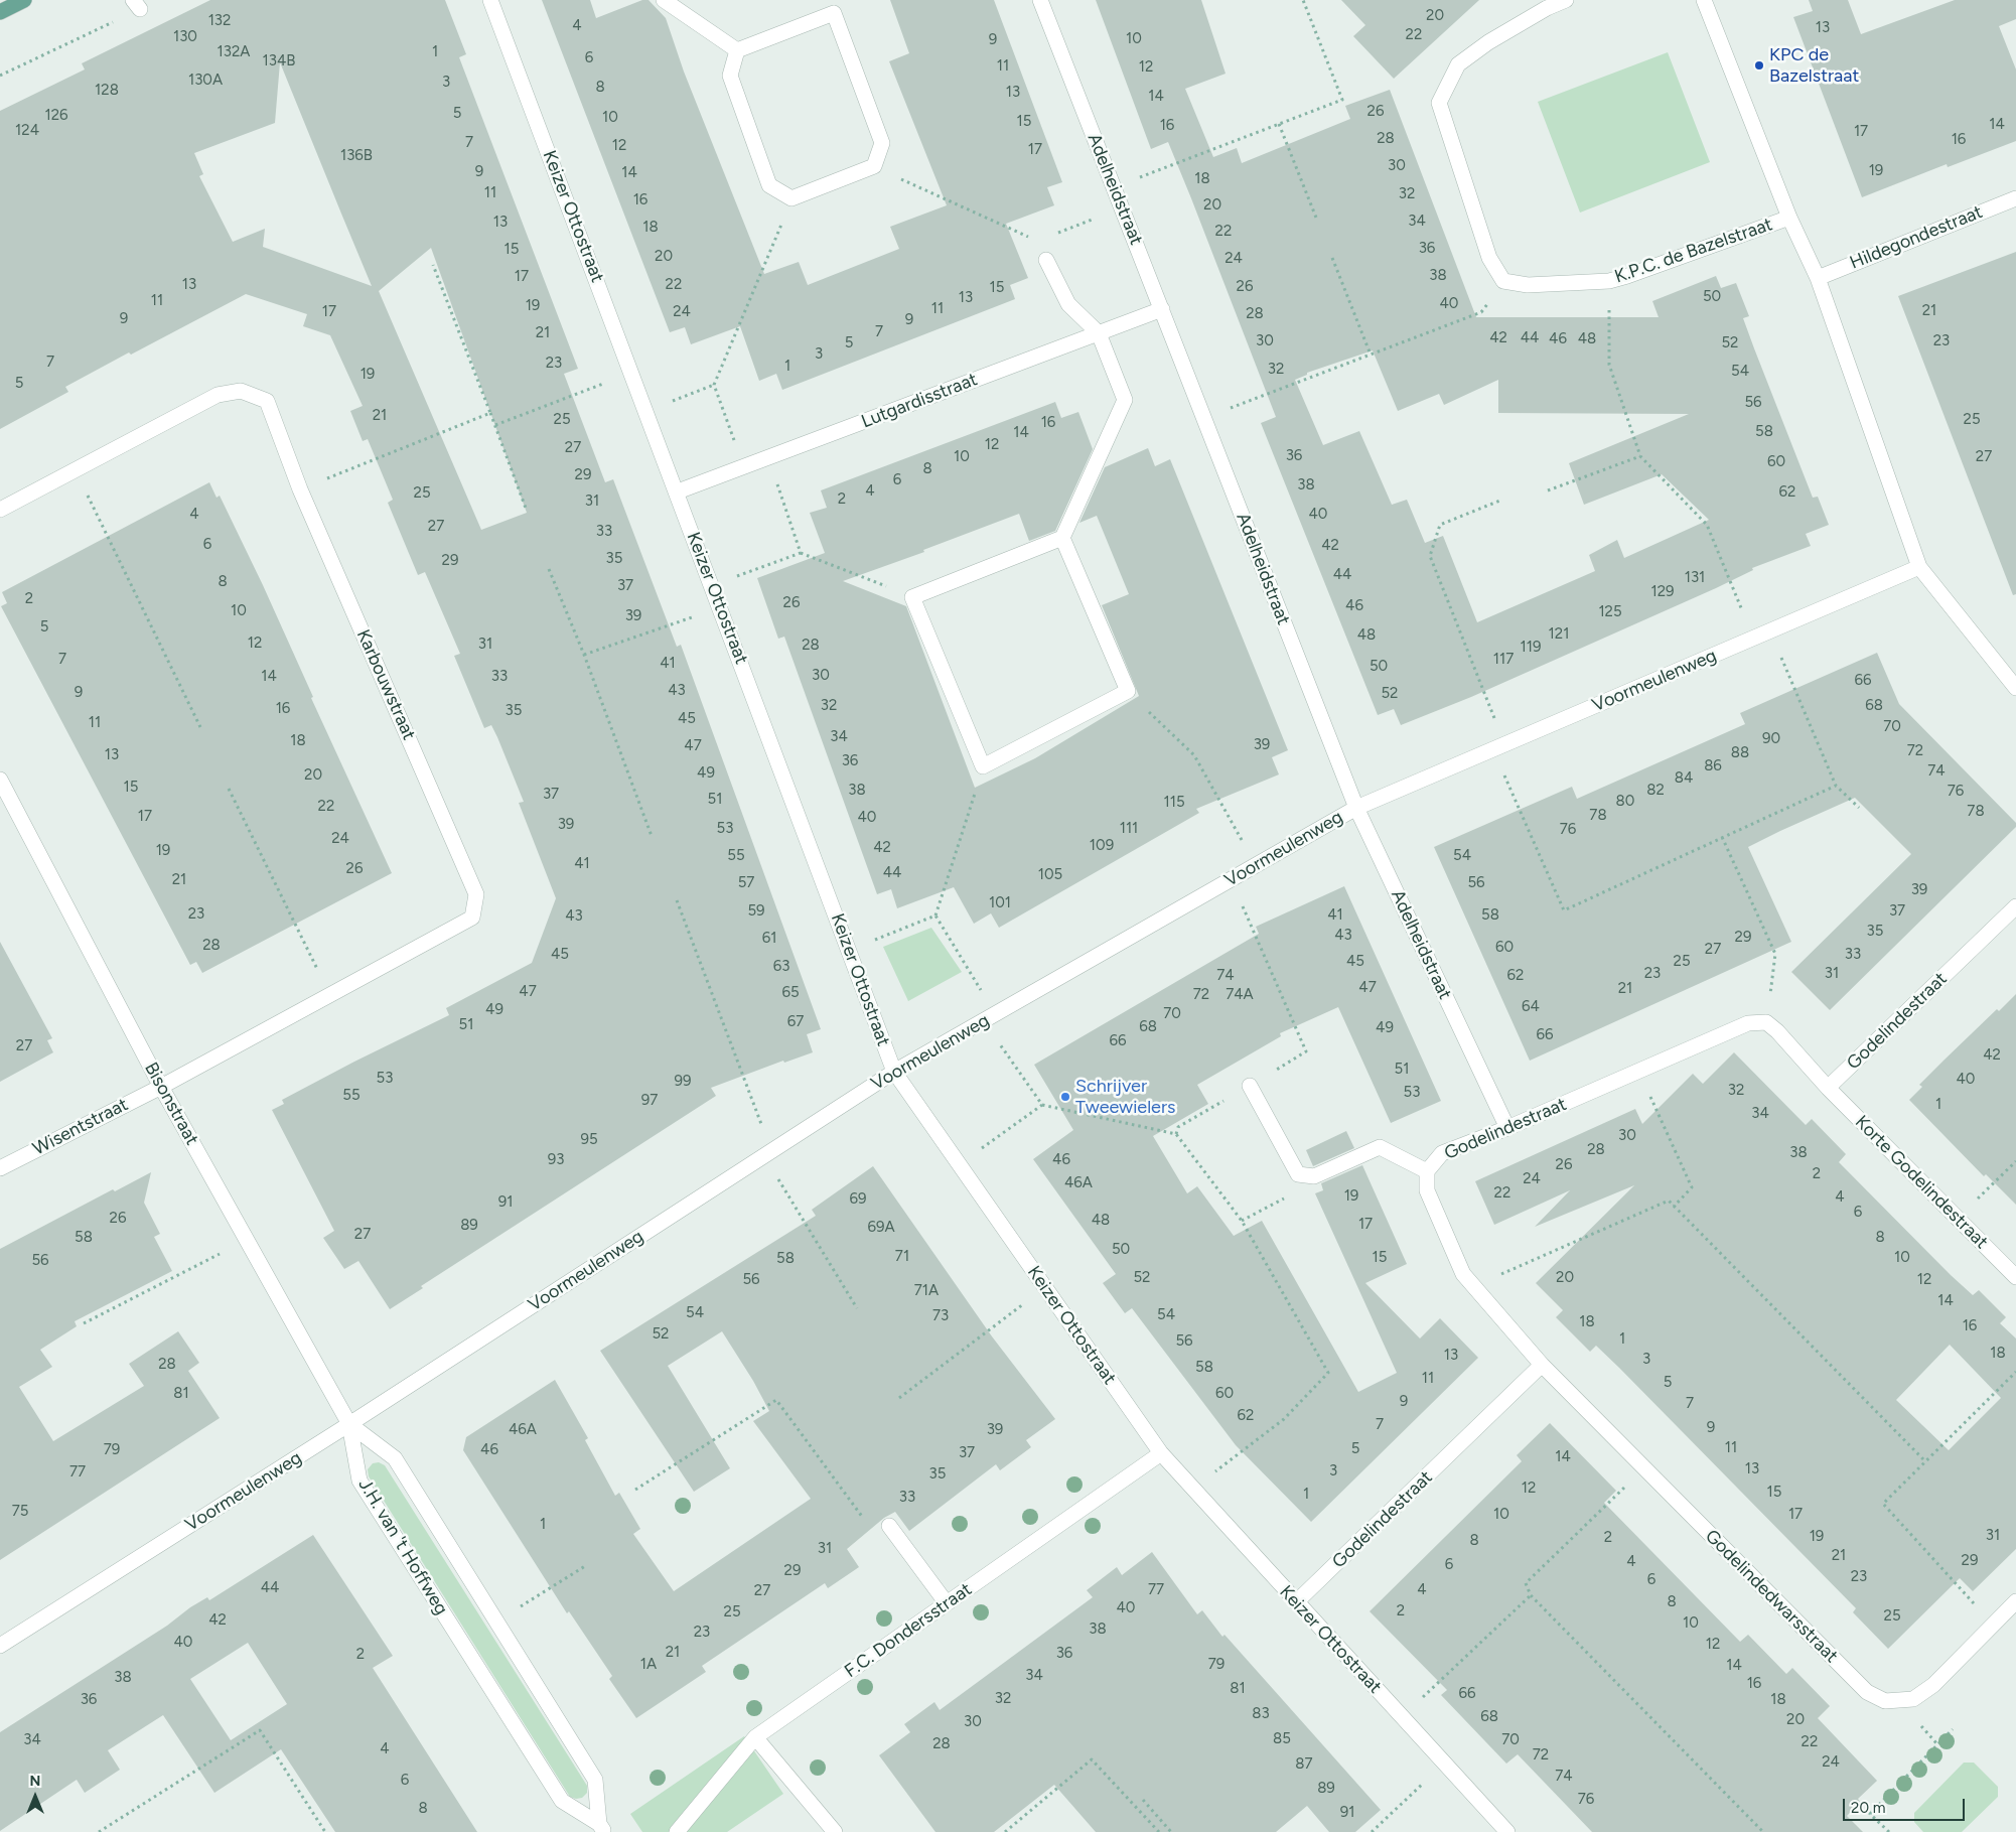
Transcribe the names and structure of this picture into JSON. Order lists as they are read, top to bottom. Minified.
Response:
{"streets":{"street":["Adelheidstraat","Keizer Ottostraat","Hildegondestraat","K.P.C. de Bazelstraat","Lutgardisstraat","Voormeulenweg","Karbouwstraat","Godelindestraat","Bisonstraat","Wisentstraat","Korte Godelindestraat","J.H. van 't Hoffweg","Godelindedwarsstraat","F.C. Dondersstraat"]},"crossings":[["Adelheidstraat","Lutgardisstraat"],["Adelheidstraat","Voormeulenweg"],["Adelheidstraat","Godelindestraat"],["Keizer Ottostraat","Lutgardisstraat"],["Keizer Ottostraat","Voormeulenweg"],["Keizer Ottostraat","Godelindestraat"],["Keizer Ottostraat","F.C. Dondersstraat"],["Hildegondestraat","K.P.C. de Bazelstraat"],["K.P.C. de Bazelstraat","Voormeulenweg"],["Voormeulenweg","Bisonstraat"],["Voormeulenweg","J.H. van 't Hoffweg"],["Karbouwstraat","Bisonstraat"],["Karbouwstraat","Wisentstraat"],["Godelindestraat","Korte Godelindestraat"],["Godelindestraat","Godelindedwarsstraat"],["Bisonstraat","Wisentstraat"],["Bisonstraat","J.H. van 't Hoffweg"]],"places":["KPC de Bazelstraat","Schrijver Tweewielers"],"house_numbers":["20","132","4","13","22","130","10","9","132A","1","6","134B","11","12","130A","3","8","128","13","14","26","5","126","10","15","14","16","124","17","28","16","7","12","17","136B","30","19","9","14","18","11","32","16","20","34","13","18","22","36","15","20","24","38","17","13","22","26","15","50","13","11","40","19","11","21","17","24","28","9","9","7","21","42","44","46","48","30","23","5","52","3","7","23","1","32","54","19","5","56","21","25","25","16","58","14","12","27","36","10","27","60","8","29","6","38","4","62","25","2","31","4","40","27","33","6","42","35","29","44","131","8","37","129","2","26","46","10","125","39","5","121","48","12","31","28","119","7","117","41","50","30","14","33","66","43","9","52","32","68","16","35","45","11","70","34","90","18","39","47","72","88","13","36","86","74","49","20","84","15","38","82","76","37","51","80","115","22","78","78","17","40","39","53","111","76","24","109","42","19","55","54","41","26","44","105","21","57","56","39","101","59","37","23","41","58","43","35","43","29","61","28","60","27","45","33","45","25","63","23","31","74","62","47","21","47","65","72","74A","64","49","70","67","51","68","49","66","66","27","42","51","53","40","99","32","53","55","97","1","34","30","95","28","38","93","46","26","2","24","46A","22","19","4","69","91","6","26","48","17","89","69A","27","58","8","50","71","15","10","58","56","52","20","56","12","71A","14","54","54","73","18","16","52","1","56","18","13","3","28","58","11","5","81","60","9","7","62","7","9","46A","39","11","5","79","46","37","14","13","3","77","35","12","15","1","33","75","10","17","1","31","19","2","8","31","21","29","4","6","29","23","6","44","77","4","27","8","40","2","25","25","42","10","38","23","40","12","21","36","2","1A","79","14","34","38","16","81","66","32","36","18","83","68","20","30","85","34","70","22","28","4","72","24","87","74","6","89","76","8","91"],"scale_bar":"20 m","north":"top"}
